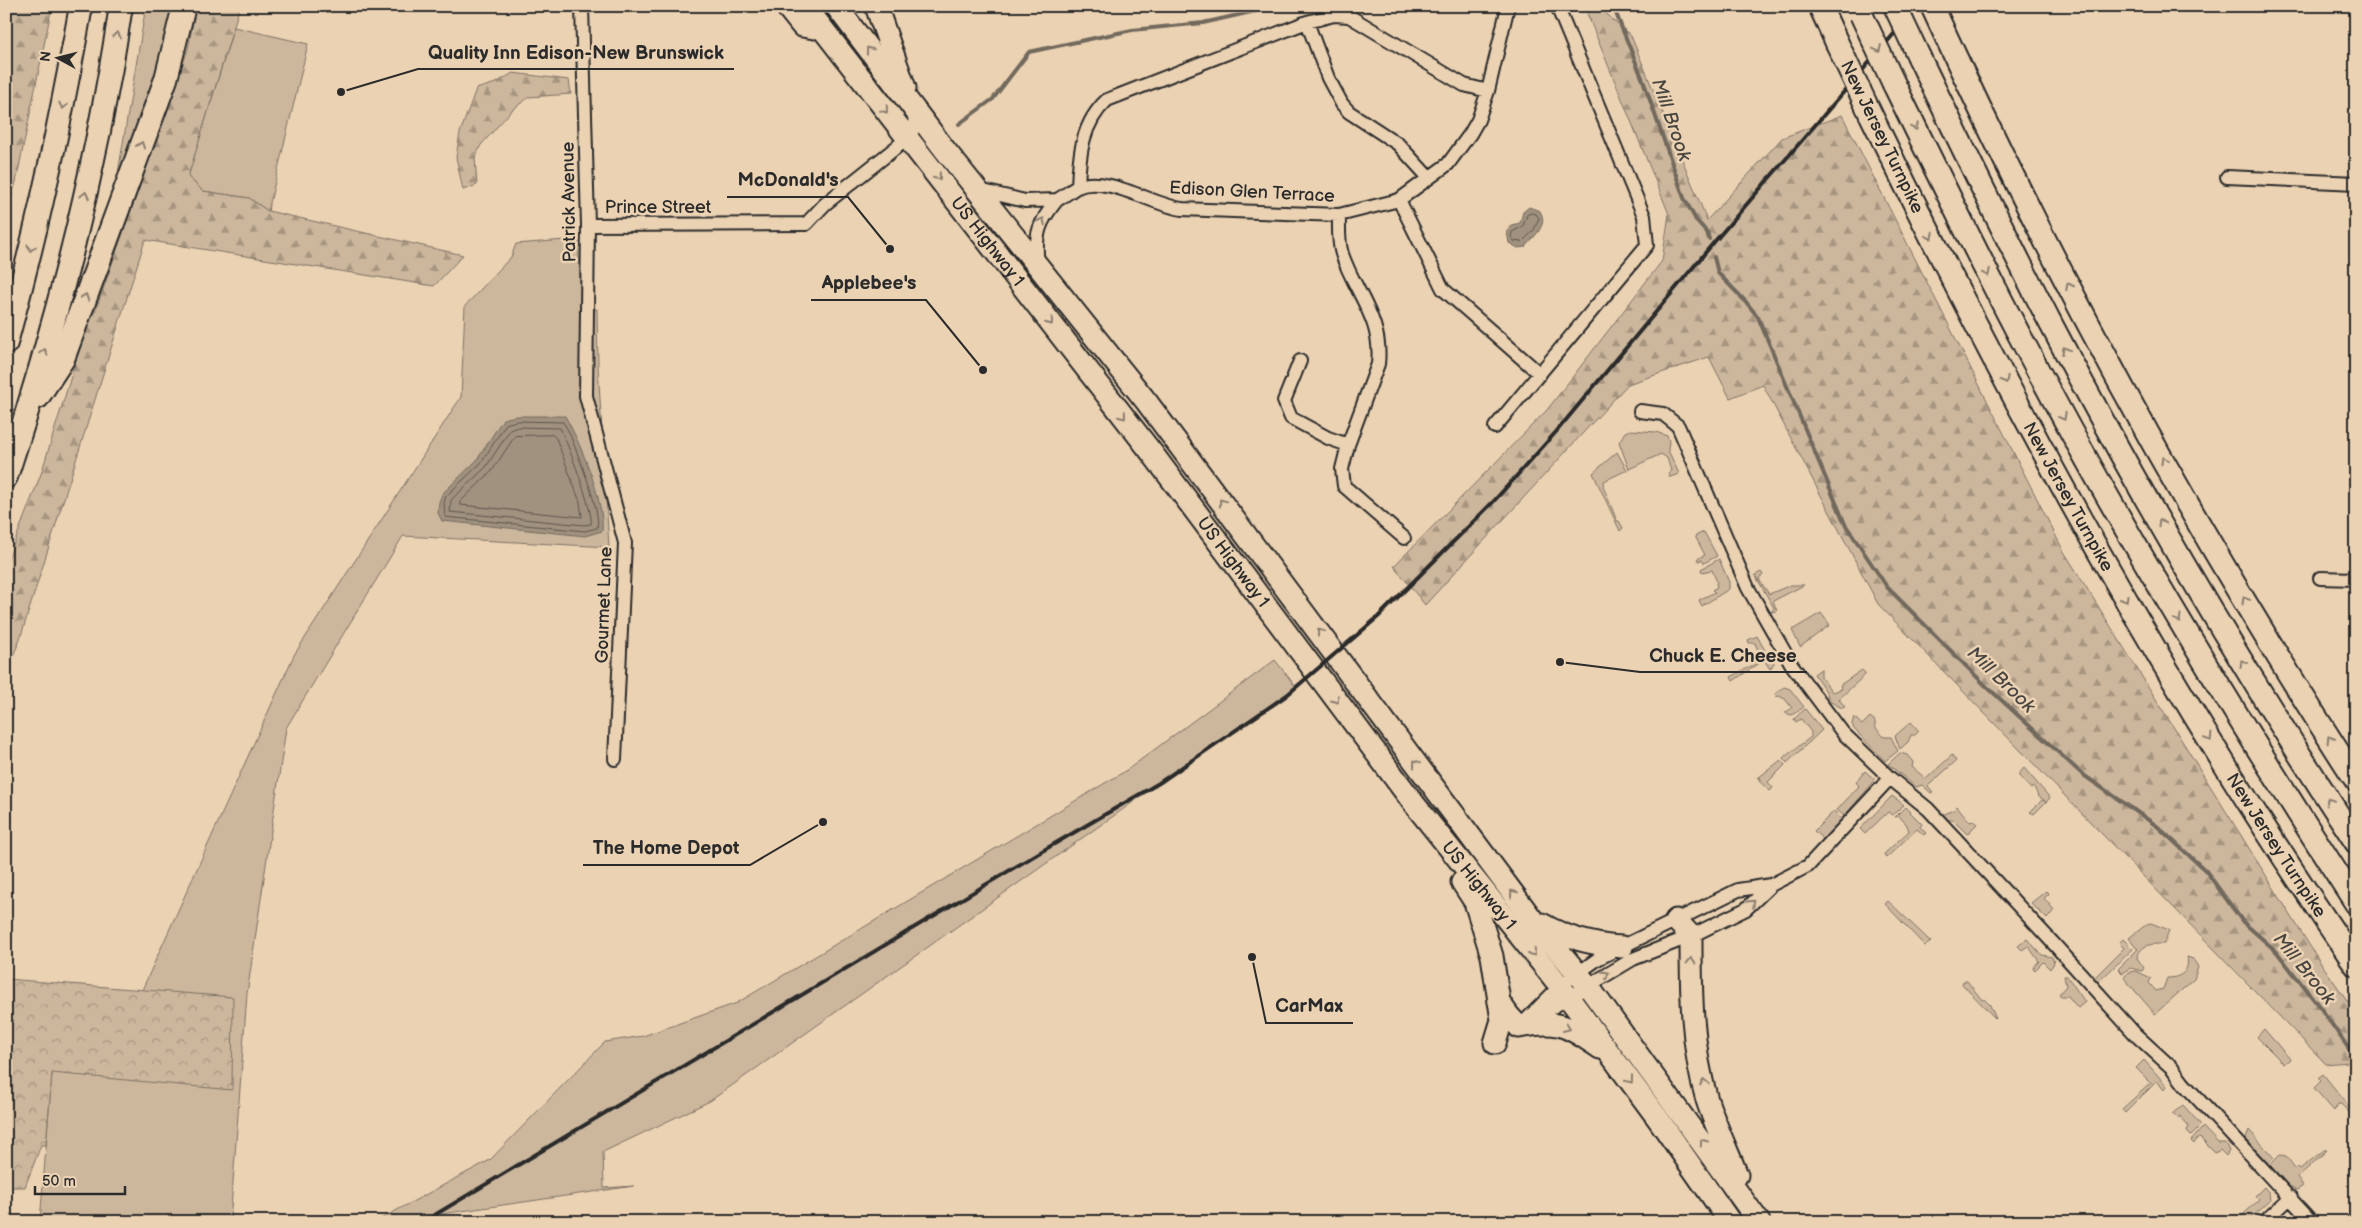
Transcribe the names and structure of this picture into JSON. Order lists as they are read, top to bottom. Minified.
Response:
{"streets":{"highway":["New Jersey Turnpike","US Highway 1"],"street":["Edison Glen Terrace","Patrick Avenue","Prince Street","Gourmet Lane"]},"crossings":[["Patrick Avenue","Prince Street"],["Patrick Avenue","Gourmet Lane"],["Prince Street","US Highway 1"]],"water":["Mill Brook"],"places":["Quality Inn Edison-New Brunswick","McDonald's","Applebee's","Chuck E. Cheese","The Home Depot","CarMax"],"scale_bar":"50 m","north":"left"}
